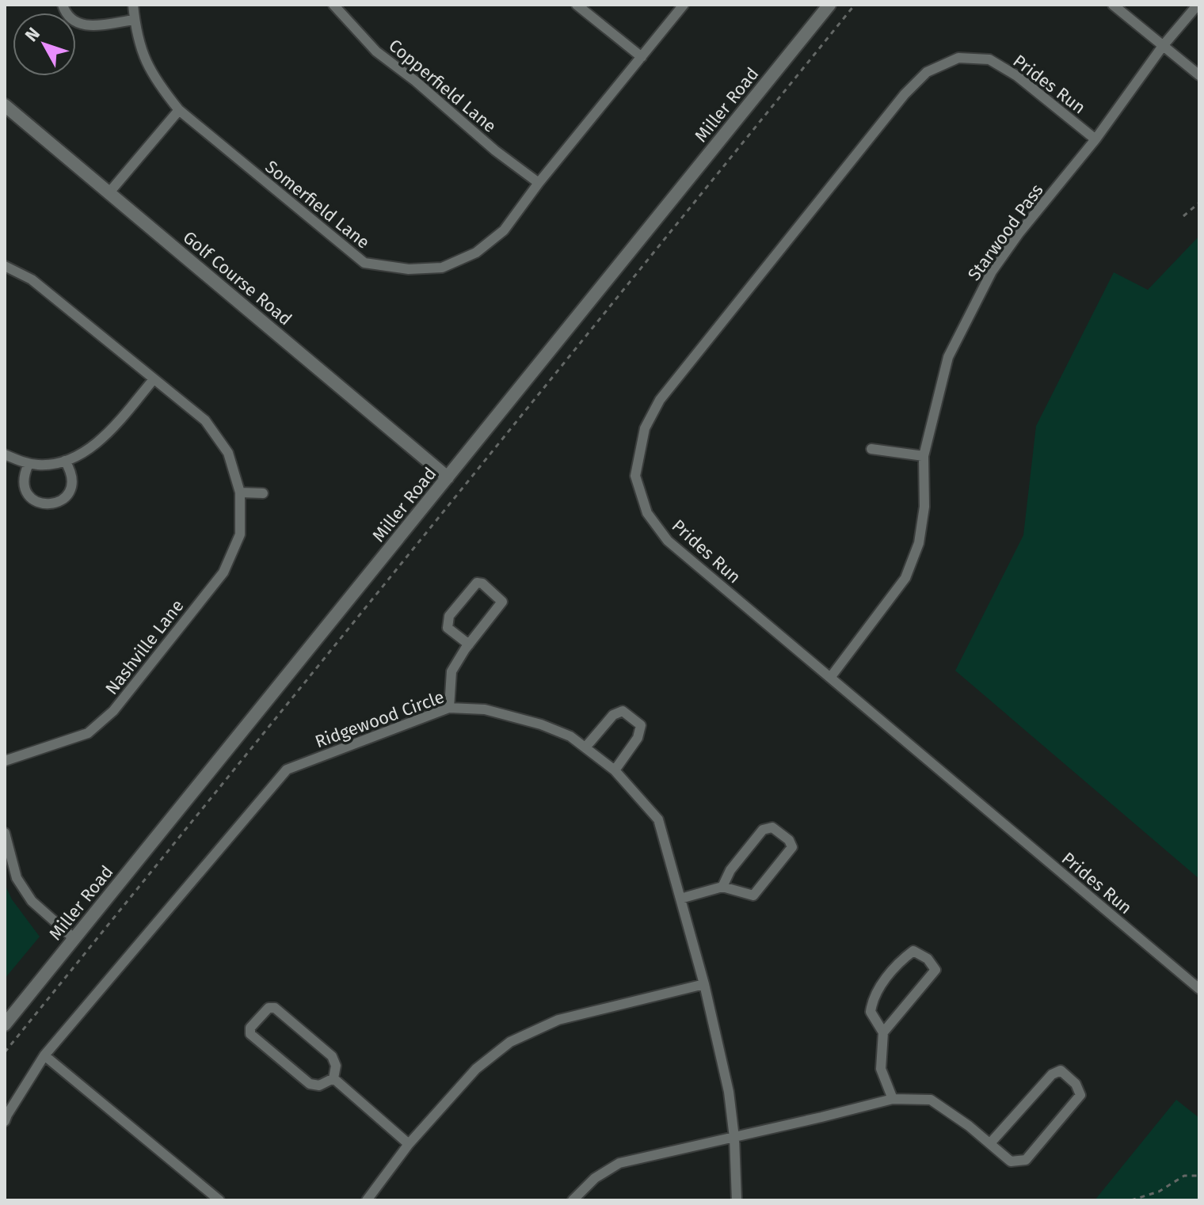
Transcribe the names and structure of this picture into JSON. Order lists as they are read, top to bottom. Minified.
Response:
{"streets":{"street":["Prides Run","Copperfield Lane","Miller Road","Somerfield Lane","Starwood Pass","Golf Course Road","Nashville Lane","Ridgewood Circle"]},"crossings":[["Prides Run","Starwood Pass"],["Copperfield Lane","Somerfield Lane"],["Miller Road","Golf Course Road"]],"north":"top left"}
